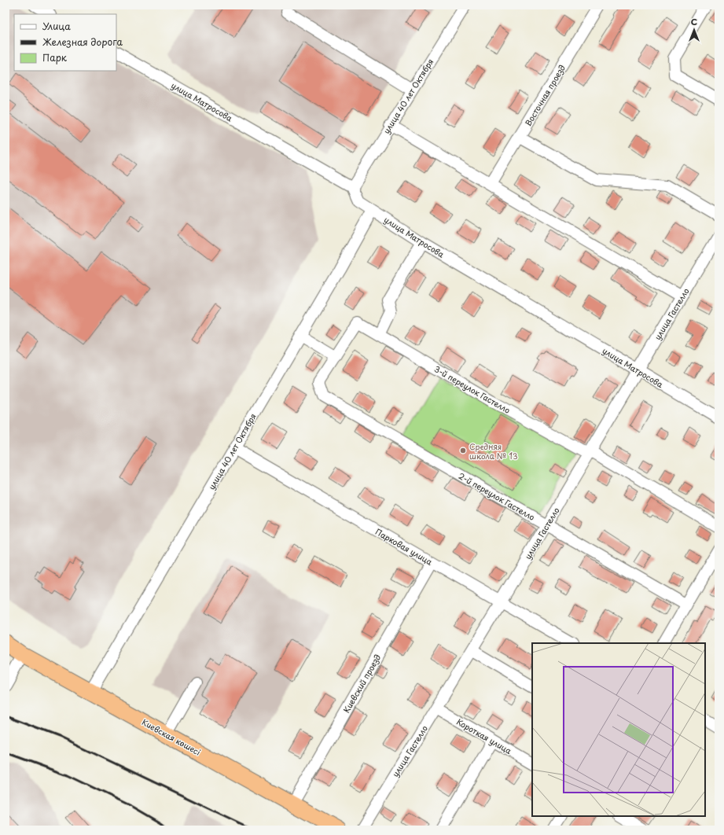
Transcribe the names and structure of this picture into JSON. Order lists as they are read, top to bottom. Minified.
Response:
{"streets":{"highway":["Киевская көшесі"],"street":["Восточная проезд","улица 40 лет Октября","улица Матросова","улица Гастелло","3-й переулок Гастелло","2-й переулок Гастелло","Парковая улица","Киевский проезд","Короткая улица"]},"crossings":[["улица 40 лет Октября","улица Матросова"],["улица 40 лет Октября","Парковая улица"],["улица 40 лет Октября","Киевская көшесі"],["улица Матросова","улица Гастелло"],["улица Гастелло","3-й переулок Гастелло"],["улица Гастелло","2-й переулок Гастелло"],["улица Гастелло","Парковая улица"],["улица Гастелло","Короткая улица"],["3-й переулок Гастелло","2-й переулок Гастелло"],["Парковая улица","Киевский проезд"],["Киевский проезд","Киевская көшесі"]],"places":["Средняя школа № 13"],"legend":["Улица","Железная дорога","Парк"],"north":"top"}
